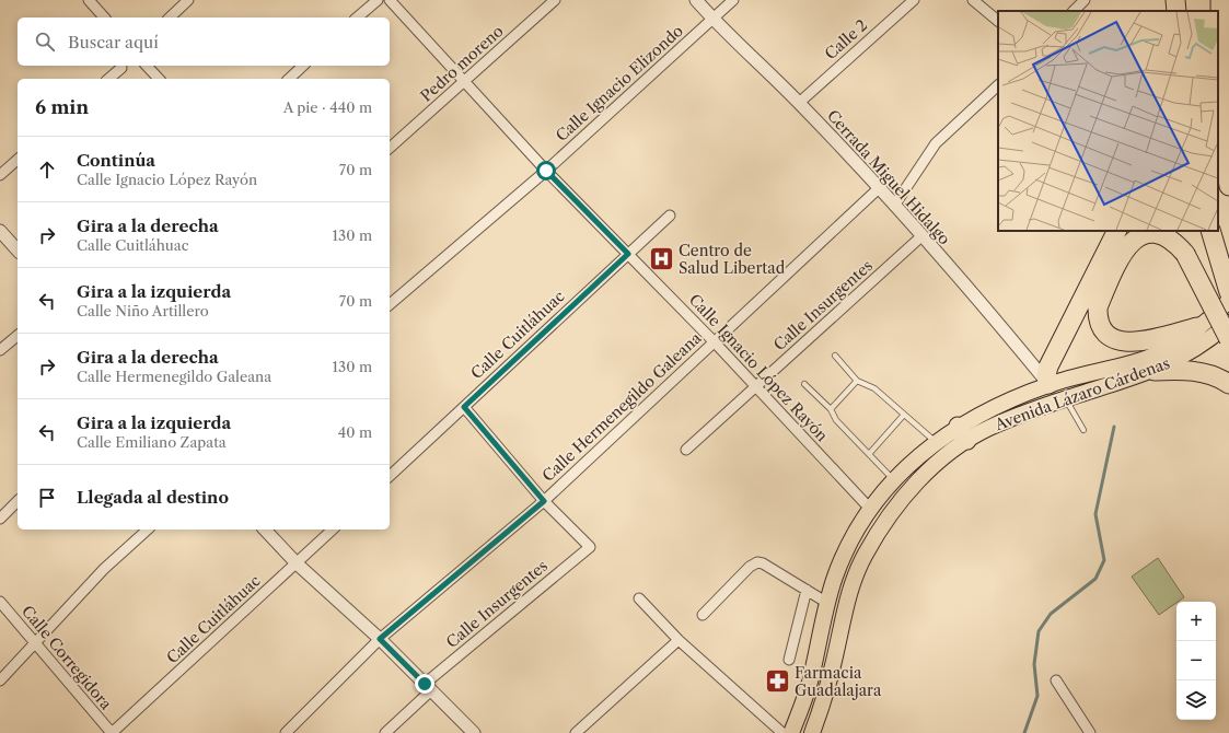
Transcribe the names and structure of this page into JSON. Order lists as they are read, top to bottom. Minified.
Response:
{"streets":{"main road":["Avenida Lázaro Cárdenas"],"street":["Calle 2","Pedro moreno","Calle Ignacio Elizondo","Cerrada Miguel Hidalgo","Calle Insurgentes","Calle Cuitláhuac","Calle Ignacio López Rayón","Calle Hermenegildo Galeana","Calle Corregidora"]},"crossings":[["Calle 2","Cerrada Miguel Hidalgo"],["Pedro moreno","Calle Ignacio López Rayón"],["Calle Ignacio Elizondo","Cerrada Miguel Hidalgo"],["Calle Ignacio Elizondo","Calle Ignacio López Rayón"],["Cerrada Miguel Hidalgo","Calle Insurgentes"],["Cerrada Miguel Hidalgo","Avenida Lázaro Cárdenas"],["Cerrada Miguel Hidalgo","Calle Hermenegildo Galeana"],["Calle Insurgentes","Calle Ignacio López Rayón"],["Calle Insurgentes","Calle Hermenegildo Galeana"],["Calle Cuitláhuac","Calle Ignacio López Rayón"],["Calle Cuitláhuac","Calle Corregidora"],["Calle Ignacio López Rayón","Avenida Lázaro Cárdenas"],["Calle Ignacio López Rayón","Calle Hermenegildo Galeana"]],"places":{"hospital":["Centro de Salud Libertad"],"pharmacy":["Farmacia Guadalajara"]},"page":{"search":"Buscar aquí","heading":["6 min","A pie · 440 m"],"list":[["Continúa","Calle Ignacio López Rayón","70 m"],["Gira a la derecha","Calle Cuitláhuac","130 m"],["Gira a la izquierda","Calle Niño Artillero","70 m"],["Gira a la derecha","Calle Hermenegildo Galeana","130 m"],["Gira a la izquierda","Calle Emiliano Zapata","40 m"],"Llegada al destino"],"map_buttons":["+","−"]}}
